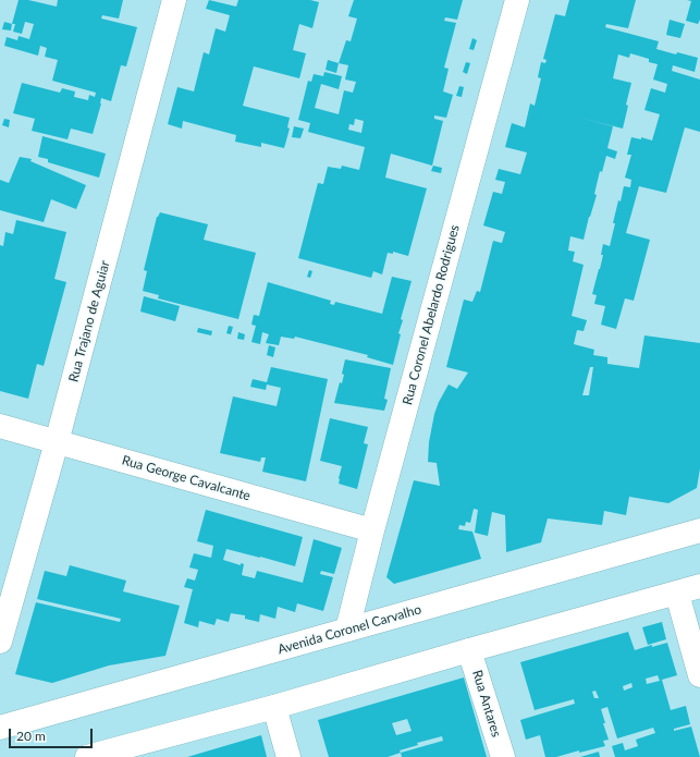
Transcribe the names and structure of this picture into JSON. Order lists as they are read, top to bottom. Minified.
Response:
{"streets":{"street":["Rua Coronel Abelardo Rodrigues","Rua Trajano de Aguiar","Rua George Cavalcante","Avenida Coronel Carvalho","Rua Antares"]},"crossings":[["Rua Coronel Abelardo Rodrigues","Rua George Cavalcante"],["Rua Coronel Abelardo Rodrigues","Avenida Coronel Carvalho"],["Rua Trajano de Aguiar","Rua George Cavalcante"]],"scale_bar":"20 m"}
